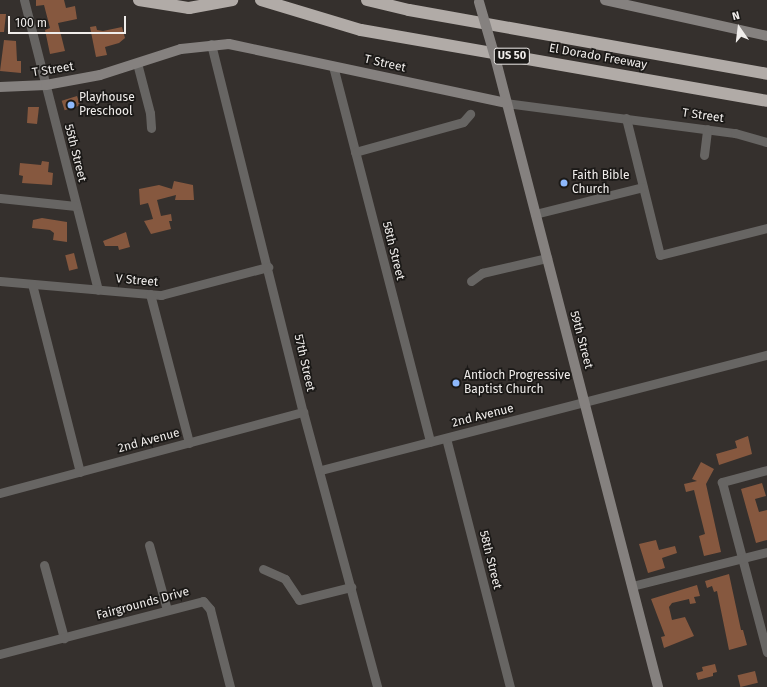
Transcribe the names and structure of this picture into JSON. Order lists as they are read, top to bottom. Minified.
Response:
{"streets":{"highway":["US 50","El Dorado Freeway"],"street":["T Street","55th Street","58th Street","V Street","59th Street","57th Street","2nd Avenue","Fairgrounds Drive"]},"crossings":[["T Street","55th Street"],["T Street","58th Street"],["T Street","59th Street"],["T Street","57th Street"],["55th Street","V Street"],["58th Street","2nd Avenue"],["V Street","57th Street"],["59th Street","2nd Avenue"],["57th Street","2nd Avenue"]],"places":["Playhouse Preschool","Faith Bible Church","Antioch Progressive Baptist Church"],"scale_bar":"100 m","north":"top"}
